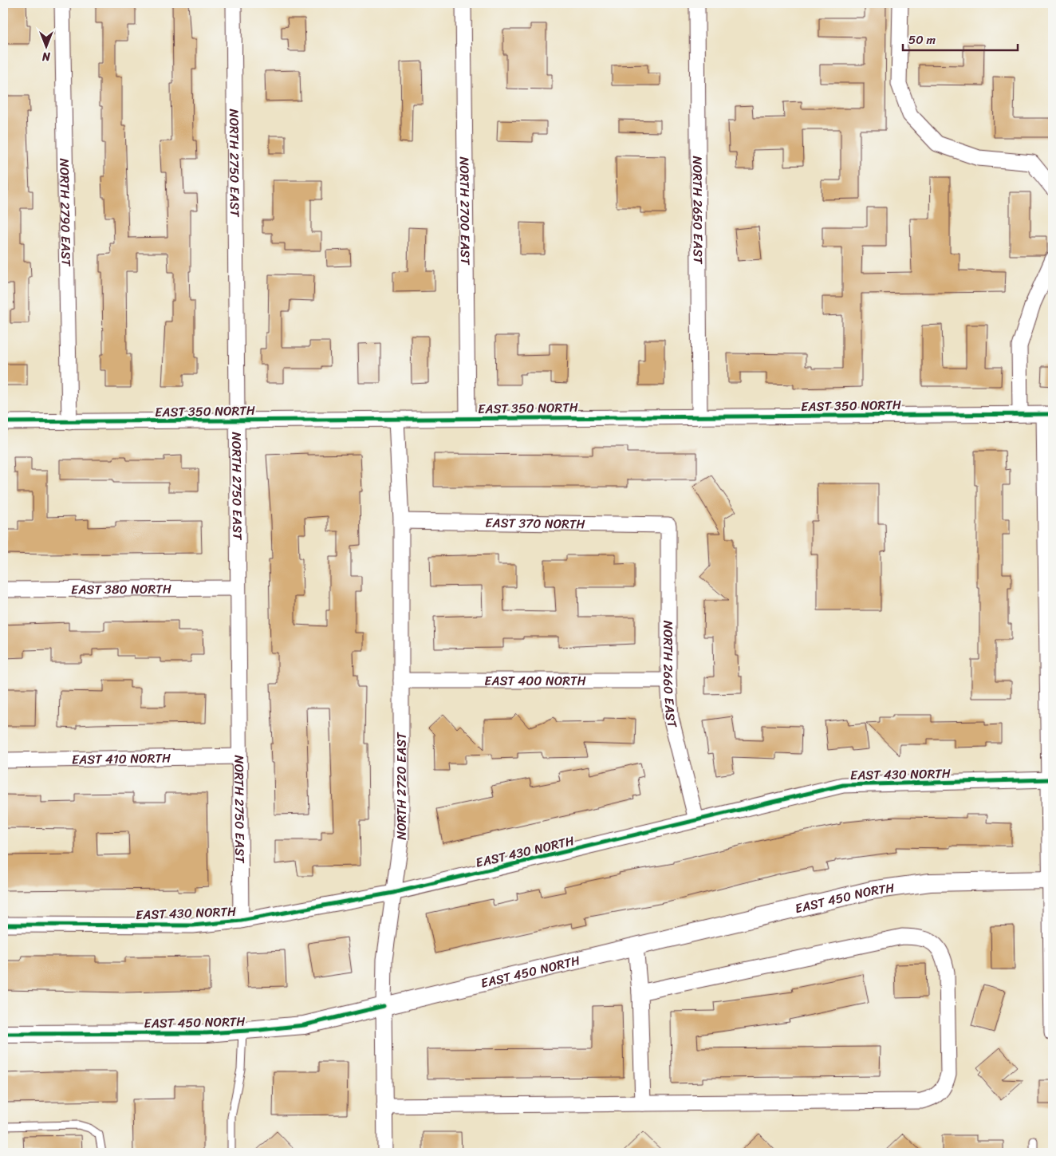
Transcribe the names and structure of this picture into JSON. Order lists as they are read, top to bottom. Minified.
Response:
{"streets":{"street":["NORTH 2750 EAST","NORTH 2650 EAST","NORTH 2700 EAST","NORTH 2790 EAST","EAST 350 NORTH","EAST 370 NORTH","EAST 380 NORTH","NORTH 2660 EAST","EAST 400 NORTH","EAST 410 NORTH","EAST 430 NORTH","NORTH 2720 EAST","EAST 450 NORTH"]},"crossings":[["NORTH 2750 EAST","EAST 350 NORTH"],["NORTH 2750 EAST","EAST 380 NORTH"],["NORTH 2750 EAST","EAST 410 NORTH"],["NORTH 2750 EAST","EAST 430 NORTH"],["NORTH 2650 EAST","EAST 350 NORTH"],["NORTH 2700 EAST","EAST 350 NORTH"],["NORTH 2790 EAST","EAST 350 NORTH"],["EAST 350 NORTH","NORTH 2720 EAST"],["EAST 370 NORTH","NORTH 2660 EAST"],["EAST 370 NORTH","NORTH 2720 EAST"],["NORTH 2660 EAST","EAST 400 NORTH"],["NORTH 2660 EAST","EAST 430 NORTH"],["EAST 400 NORTH","NORTH 2720 EAST"],["EAST 430 NORTH","NORTH 2720 EAST"],["NORTH 2720 EAST","EAST 450 NORTH"]],"scale_bar":"50 m","north":"bottom"}
